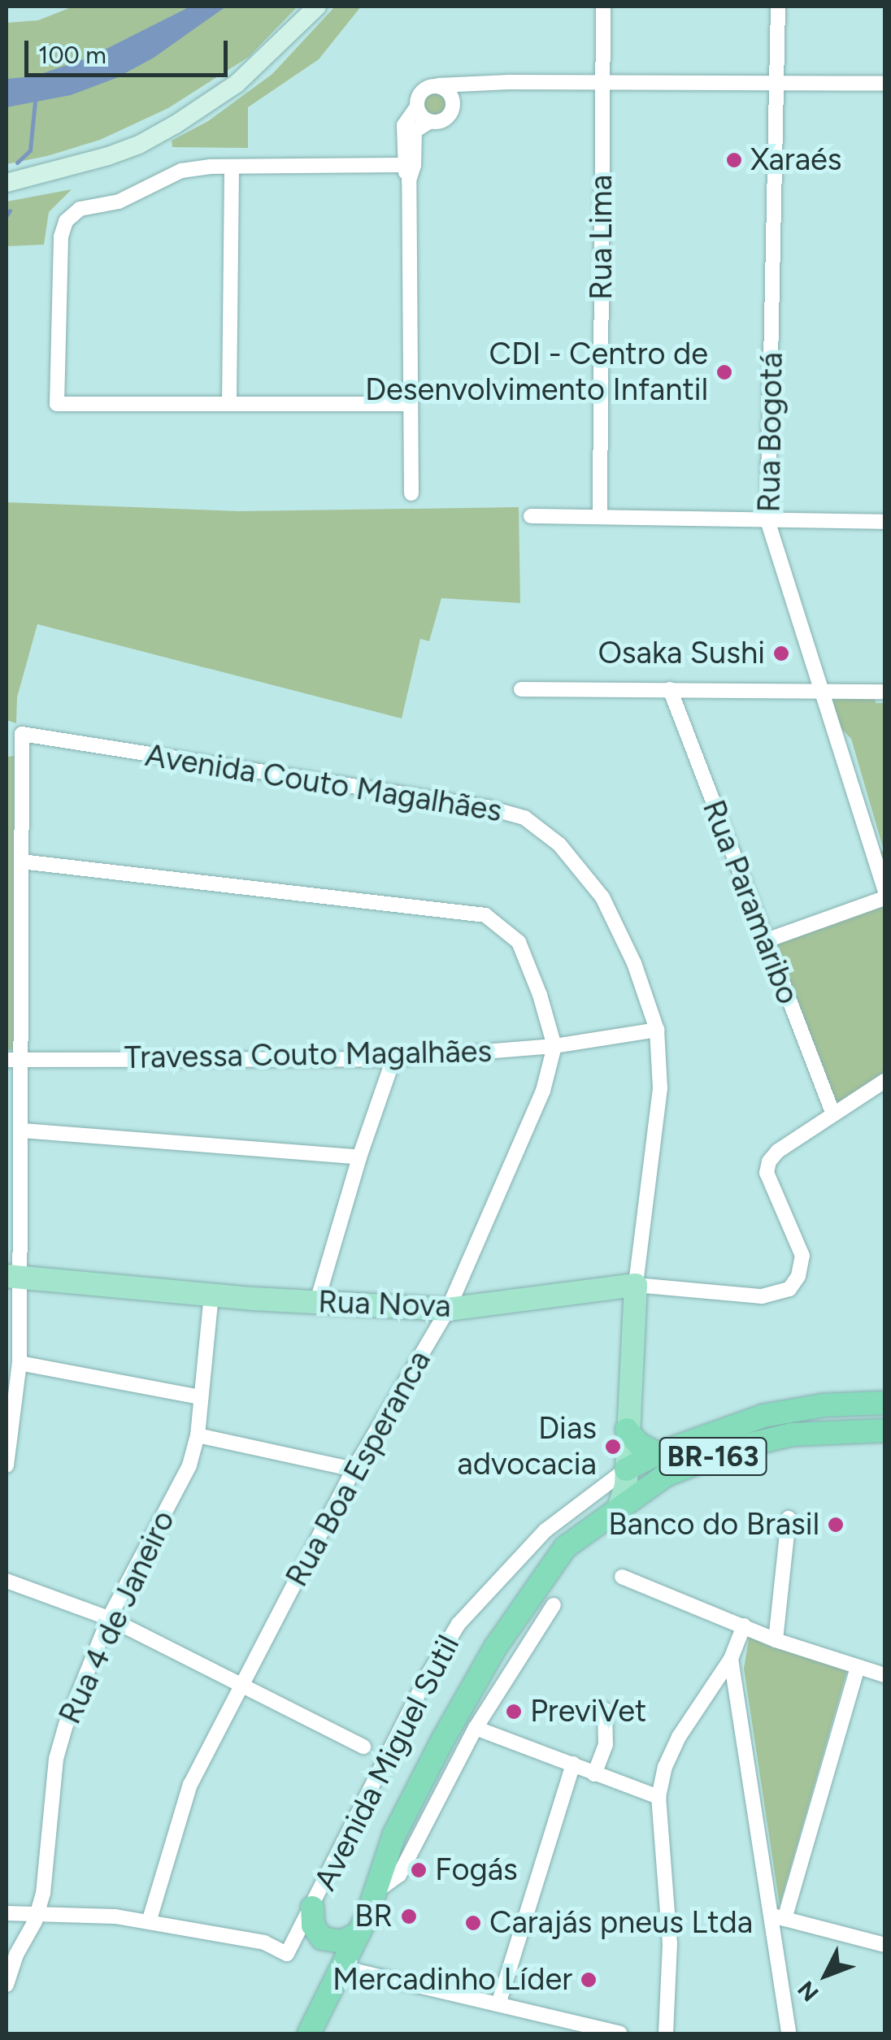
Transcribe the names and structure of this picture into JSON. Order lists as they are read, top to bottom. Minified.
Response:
{"streets":{"highway":["BR-163","Avenida Miguel Sutil"],"main road":["Avenida Couto Magalhães","Rua Nova"],"street":["Rua Lima","Rua Bogotá","Rua Paramaribo","Travessa Couto Magalhães","Rua Boa Esperanca","Rua 4 de Janeiro"]},"crossings":[["Avenida Couto Magalhães","Travessa Couto Magalhães"],["Avenida Couto Magalhães","Rua Nova"],["Avenida Couto Magalhães","Avenida Miguel Sutil"],["Rua Paramaribo","Rua Nova"],["Travessa Couto Magalhães","Rua Boa Esperanca"],["Rua Nova","Rua Boa Esperanca"],["Rua Nova","Rua 4 de Janeiro"],["Rua Boa Esperanca","Avenida Miguel Sutil"]],"places":["Xaraés","CDI - Centro de Desenvolvimento Infantil","Osaka Sushi","Dias advocacia","Banco do Brasil","PreviVet","Fogás","BR","Carajás pneus Ltda","Mercadinho Líder"],"scale_bar":"100 m","north":"bottom left"}
